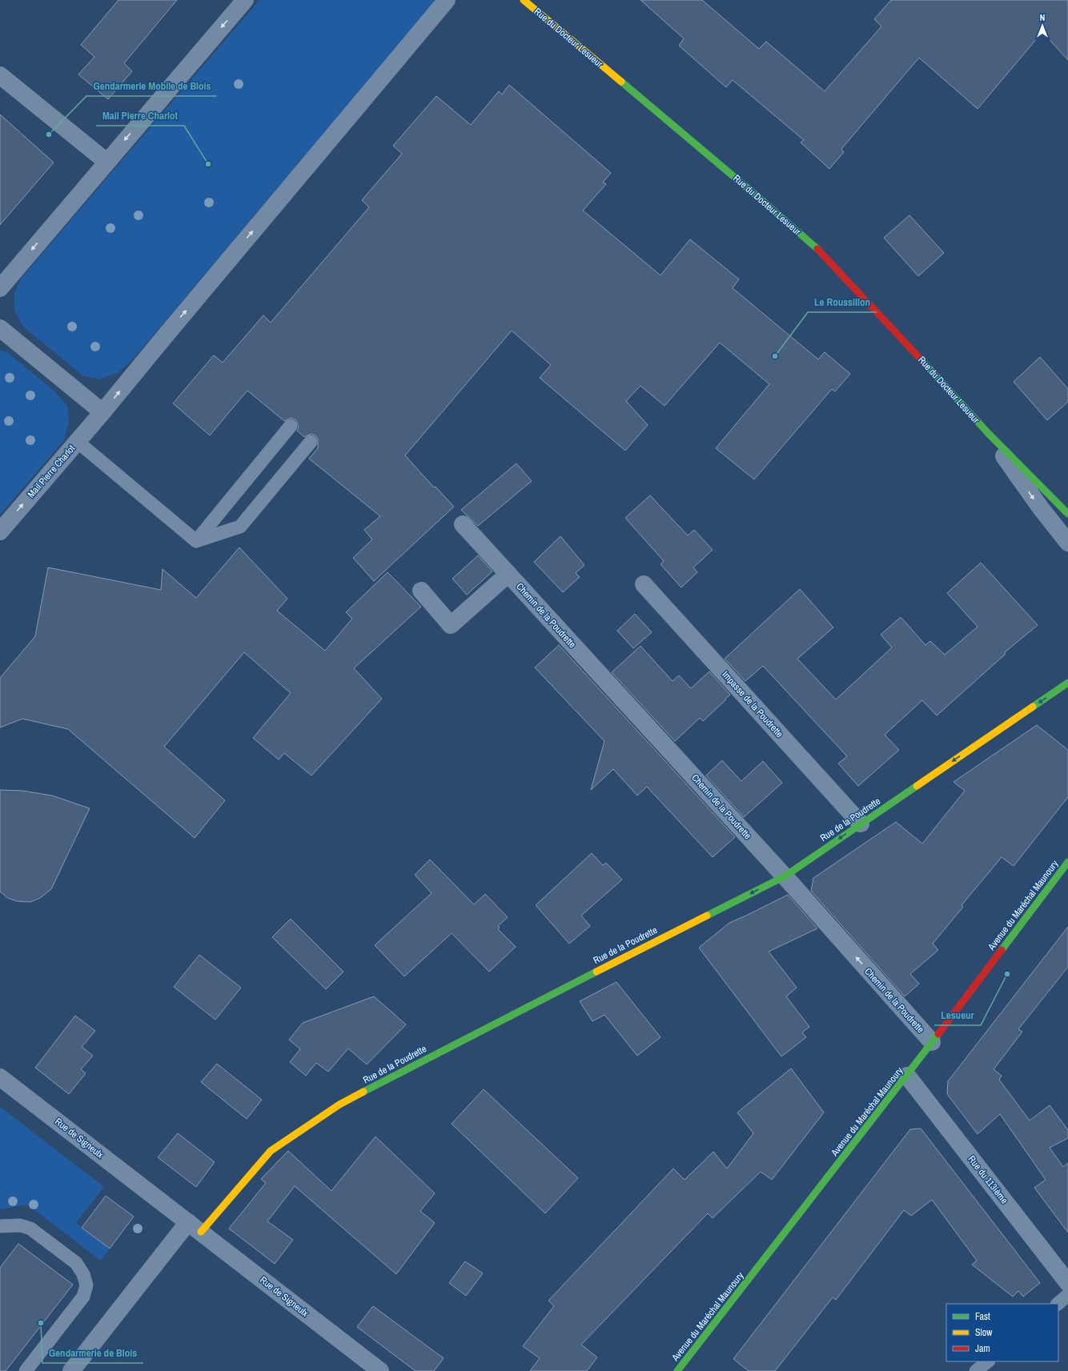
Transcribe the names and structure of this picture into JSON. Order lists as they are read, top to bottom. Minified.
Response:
{"streets":{"street":["Rue du Docteur Lesueur","Mail Pierre Charlot","Chemin de la Poudrette","Impasse de la Poudrette","Rue de la Poudrette","Avenue du Maréchal Maunoury","Rue de Signeulx","Rue du 113ième"]},"crossings":[["Chemin de la Poudrette","Rue de la Poudrette"],["Chemin de la Poudrette","Avenue du Maréchal Maunoury"],["Impasse de la Poudrette","Rue de la Poudrette"],["Rue de la Poudrette","Rue de Signeulx"],["Avenue du Maréchal Maunoury","Rue du 113ième"]],"one_way":["Rue de la Poudrette"],"places":["Gendarmerie Mobile de Blois","Mail Pierre Charlot","Le Roussillon","Lesueur","Gendarmerie de Blois"],"legend":["Fast","Slow","Jam"],"north":"top"}
